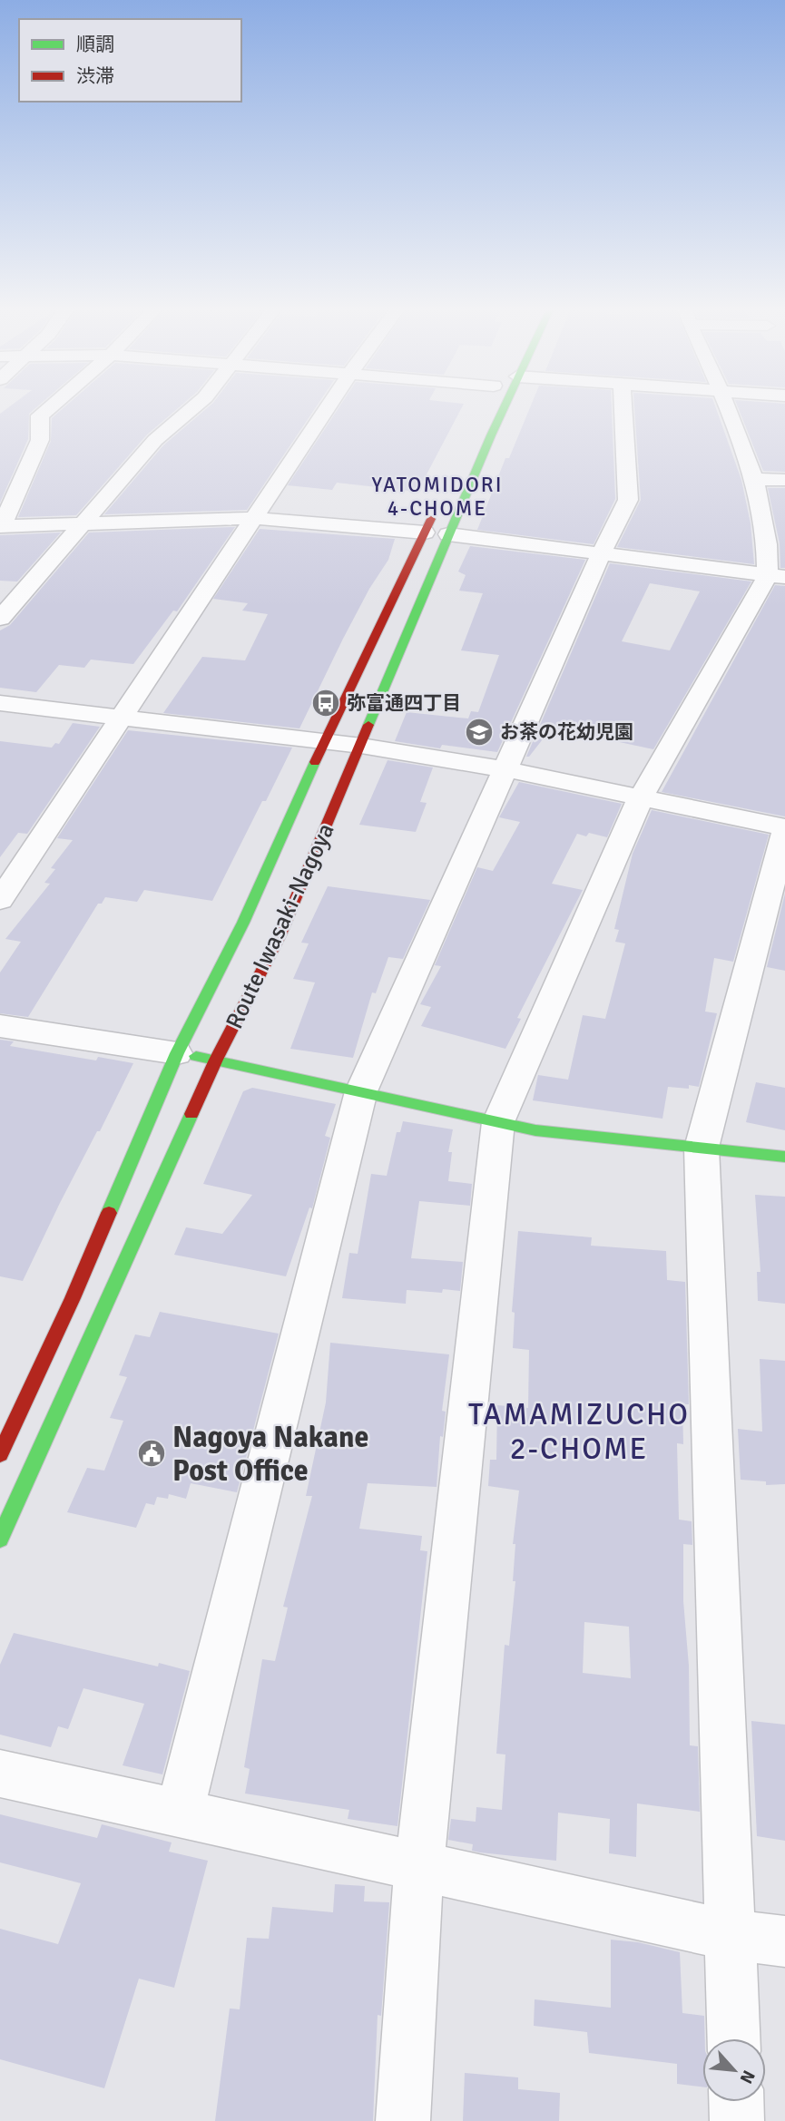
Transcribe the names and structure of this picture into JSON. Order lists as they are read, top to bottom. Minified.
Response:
{"streets":{"main road":["Route Iwasaki-Nagoya"]},"districts":["YATOMIDORI 4-CHOME","TAMAMIZUCHO 2-CHOME"],"places":{"bus stop":["弥富通四丁目"],"school or university":["お茶の花幼児園"],"public building":["Nagoya Nakane Post Office"]},"legend":["順調","渋滞"],"north":"bottom right"}
